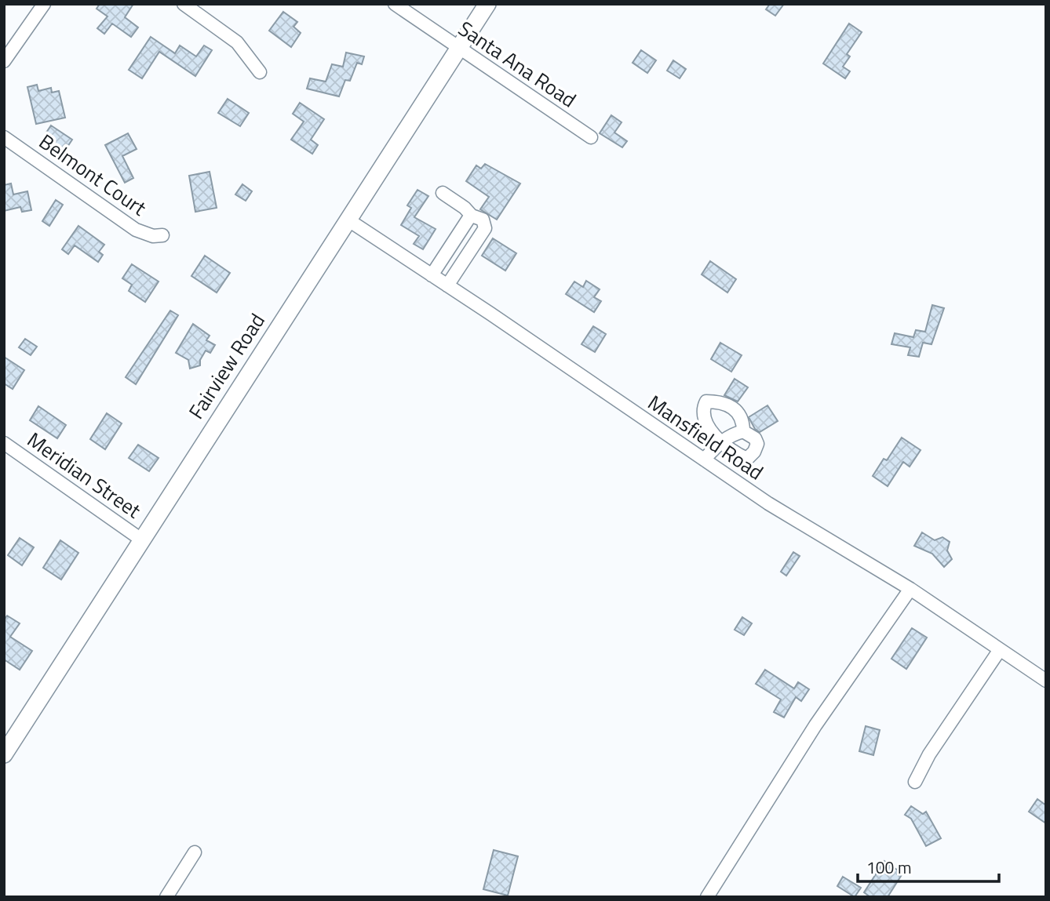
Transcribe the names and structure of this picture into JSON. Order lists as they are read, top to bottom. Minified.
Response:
{"streets":{"main road":["Fairview Road"],"street":["Santa Ana Road","Belmont Court","Mansfield Road","Meridian Street"]},"crossings":[["Santa Ana Road","Fairview Road"],["Fairview Road","Mansfield Road"],["Fairview Road","Meridian Street"]],"scale_bar":"100 m"}
